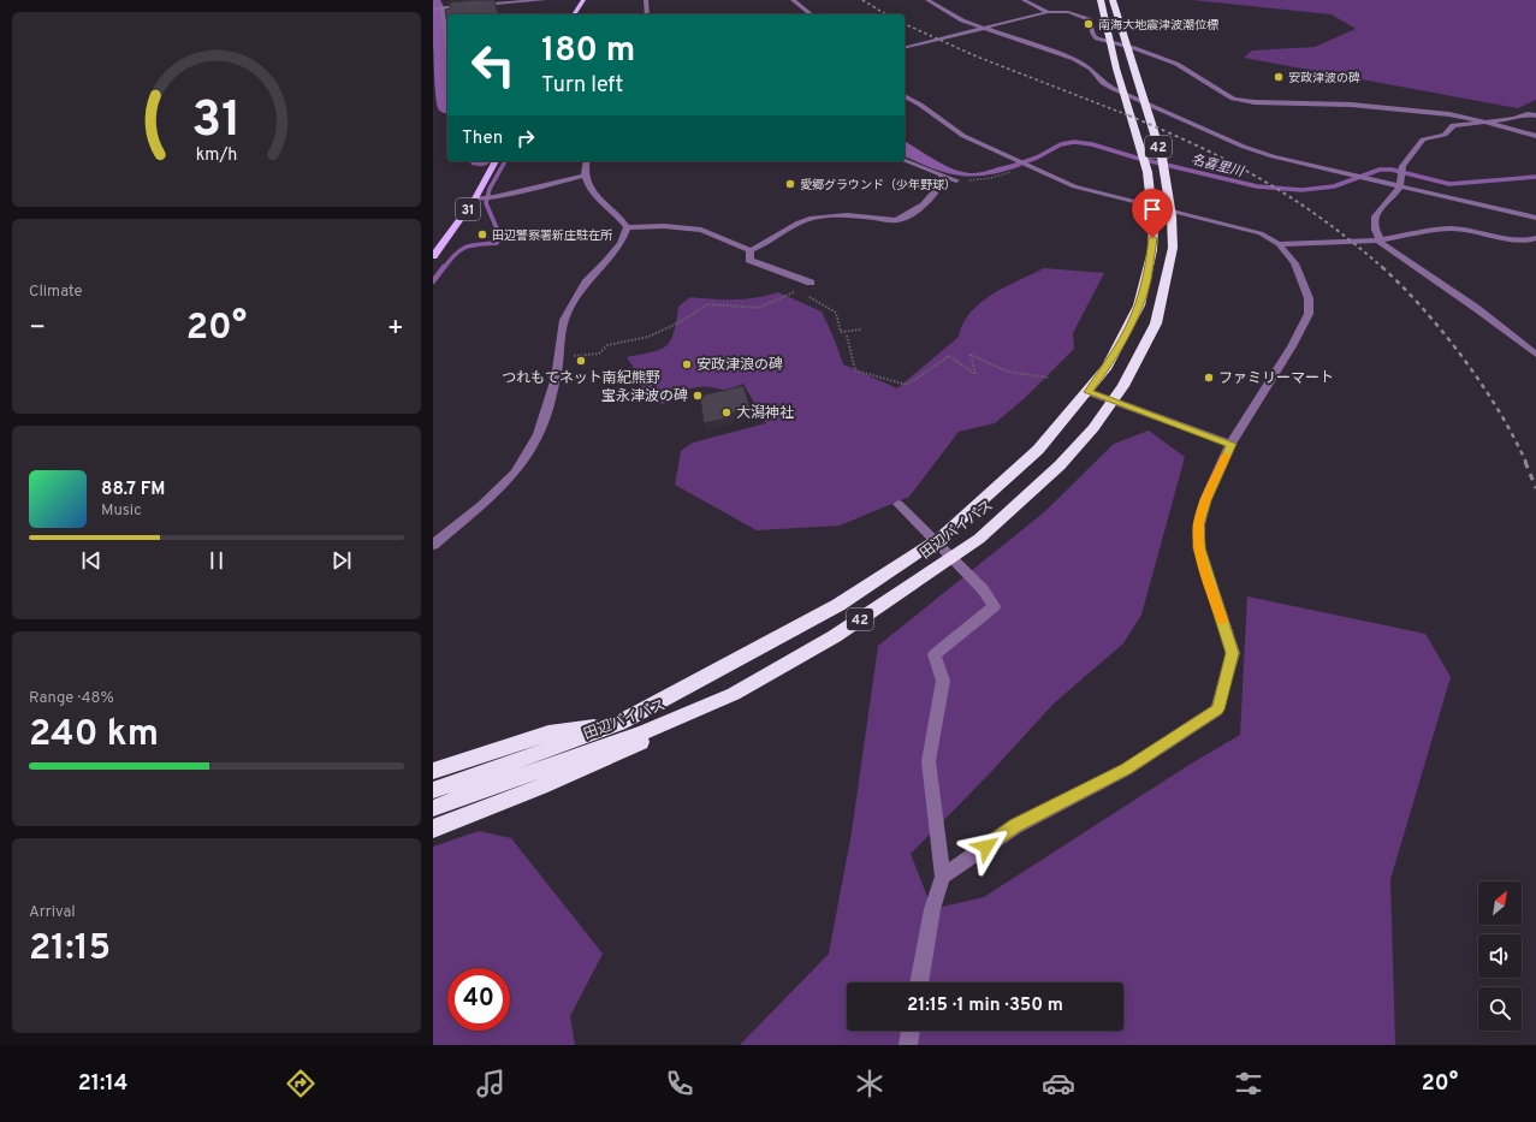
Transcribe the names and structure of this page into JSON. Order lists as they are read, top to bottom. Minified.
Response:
{"streets":{"highway":["42","田辺バイパス"],"main road":["31"]},"crossings":[["42","田辺バイパス"]],"water":["名喜里川"],"places":["南海大地震津波潮位標","安政津波の碑","愛郷グラウンド（少年野球）","田辺警察署新庄駐在所","つれもてネット南紀熊野","安政津浪の碑","ファミリーマート","宝永津波の碑","大潟神社"],"north":"top right","page":{"turn":["180 m","Turn left"],"then":"Then","tile":["Climate",["Range · 48%","240 km"],["Arrival","21:15"]],"heat":["−","20°","+"],"song":["88.7 FM","Music"],"limit":"40","trip":"21:15 · 1 min · 350 m","tabs":["21:14","20°"],"gauge":["31","km/h"]}}
